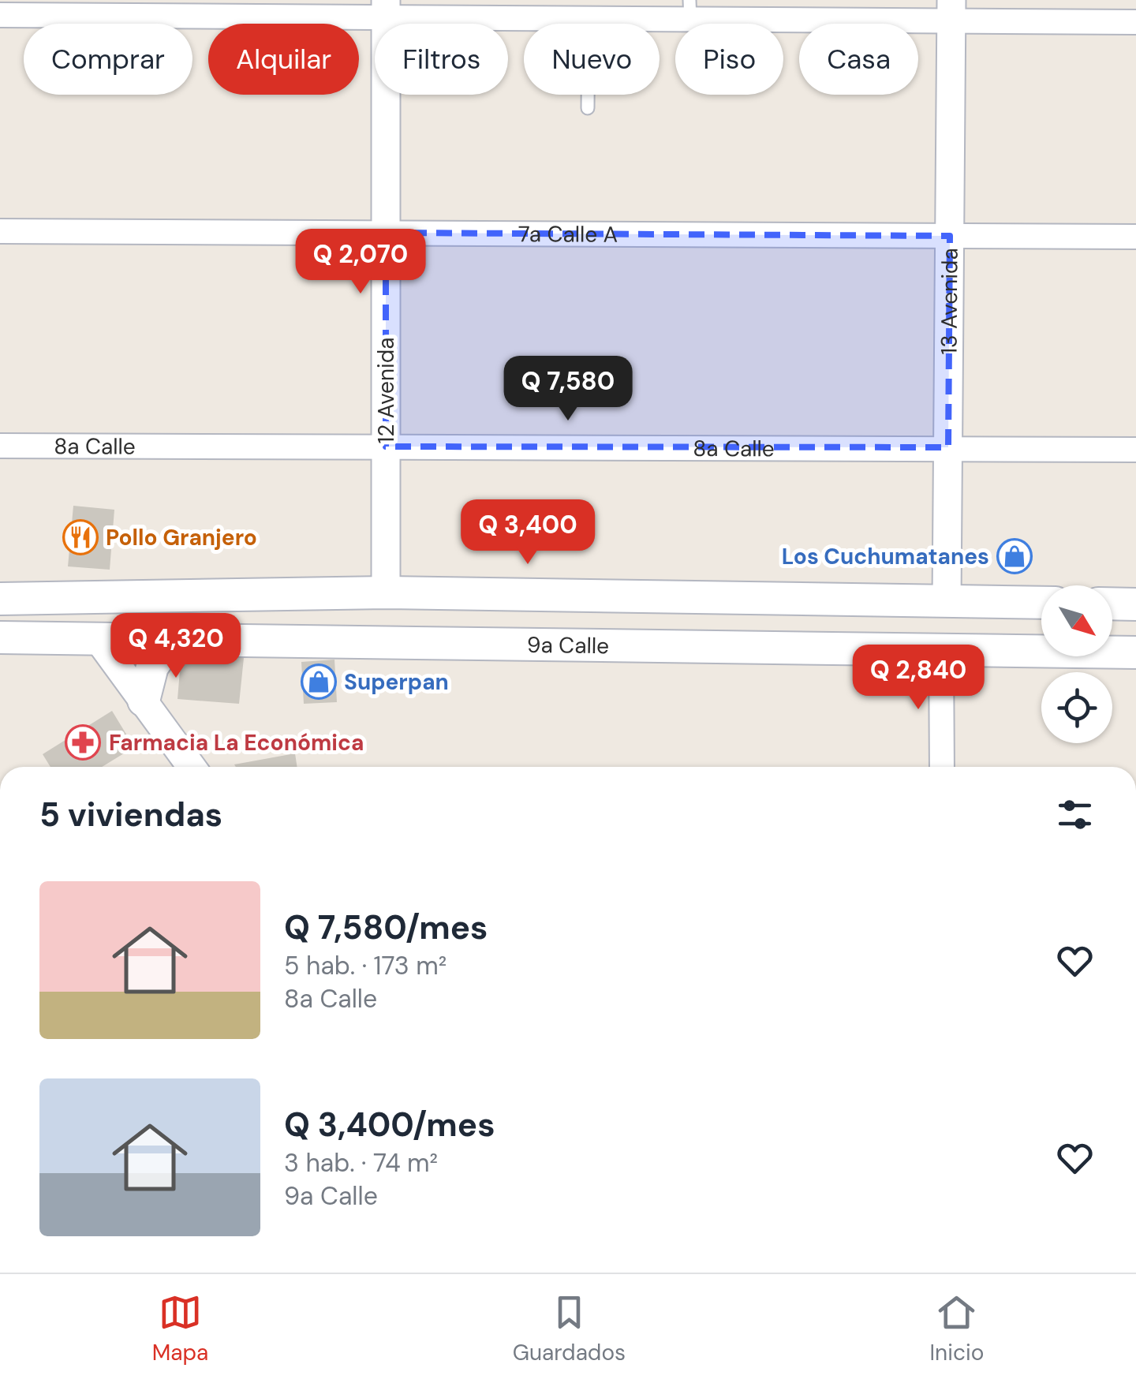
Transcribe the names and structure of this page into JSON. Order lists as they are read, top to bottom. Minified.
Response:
{"streets":{"main road":["9a Calle"],"street":["7a Calle A","13 Avenida","12 Avenida","8a Calle"]},"crossings":[["7a Calle A","13 Avenida"],["7a Calle A","12 Avenida"],["13 Avenida","8a Calle"],["12 Avenida","8a Calle"]],"places":{"restaurant":["Pollo Granjero"],"shop":["Los Cuchumatanes","Superpan"],"pharmacy":["Farmacia La Económica"]},"north":"bottom right","page":{"chip":["Comprar","Alquilar","Filtros","Nuevo","Piso","Casa"],"price":["Q 2,070","Q 7,580","Q 3,400","Q 4,320","Q 2,840"],"heading":"5 viviendas","list":[{"name":"Q 7,580/mes","note":"5 hab. · 173 m² · 8a Calle"},{"name":"Q 3,400/mes","note":"3 hab. · 74 m² · 9a Calle"}],"tabs":["Mapa","Guardados","Inicio"]}}
